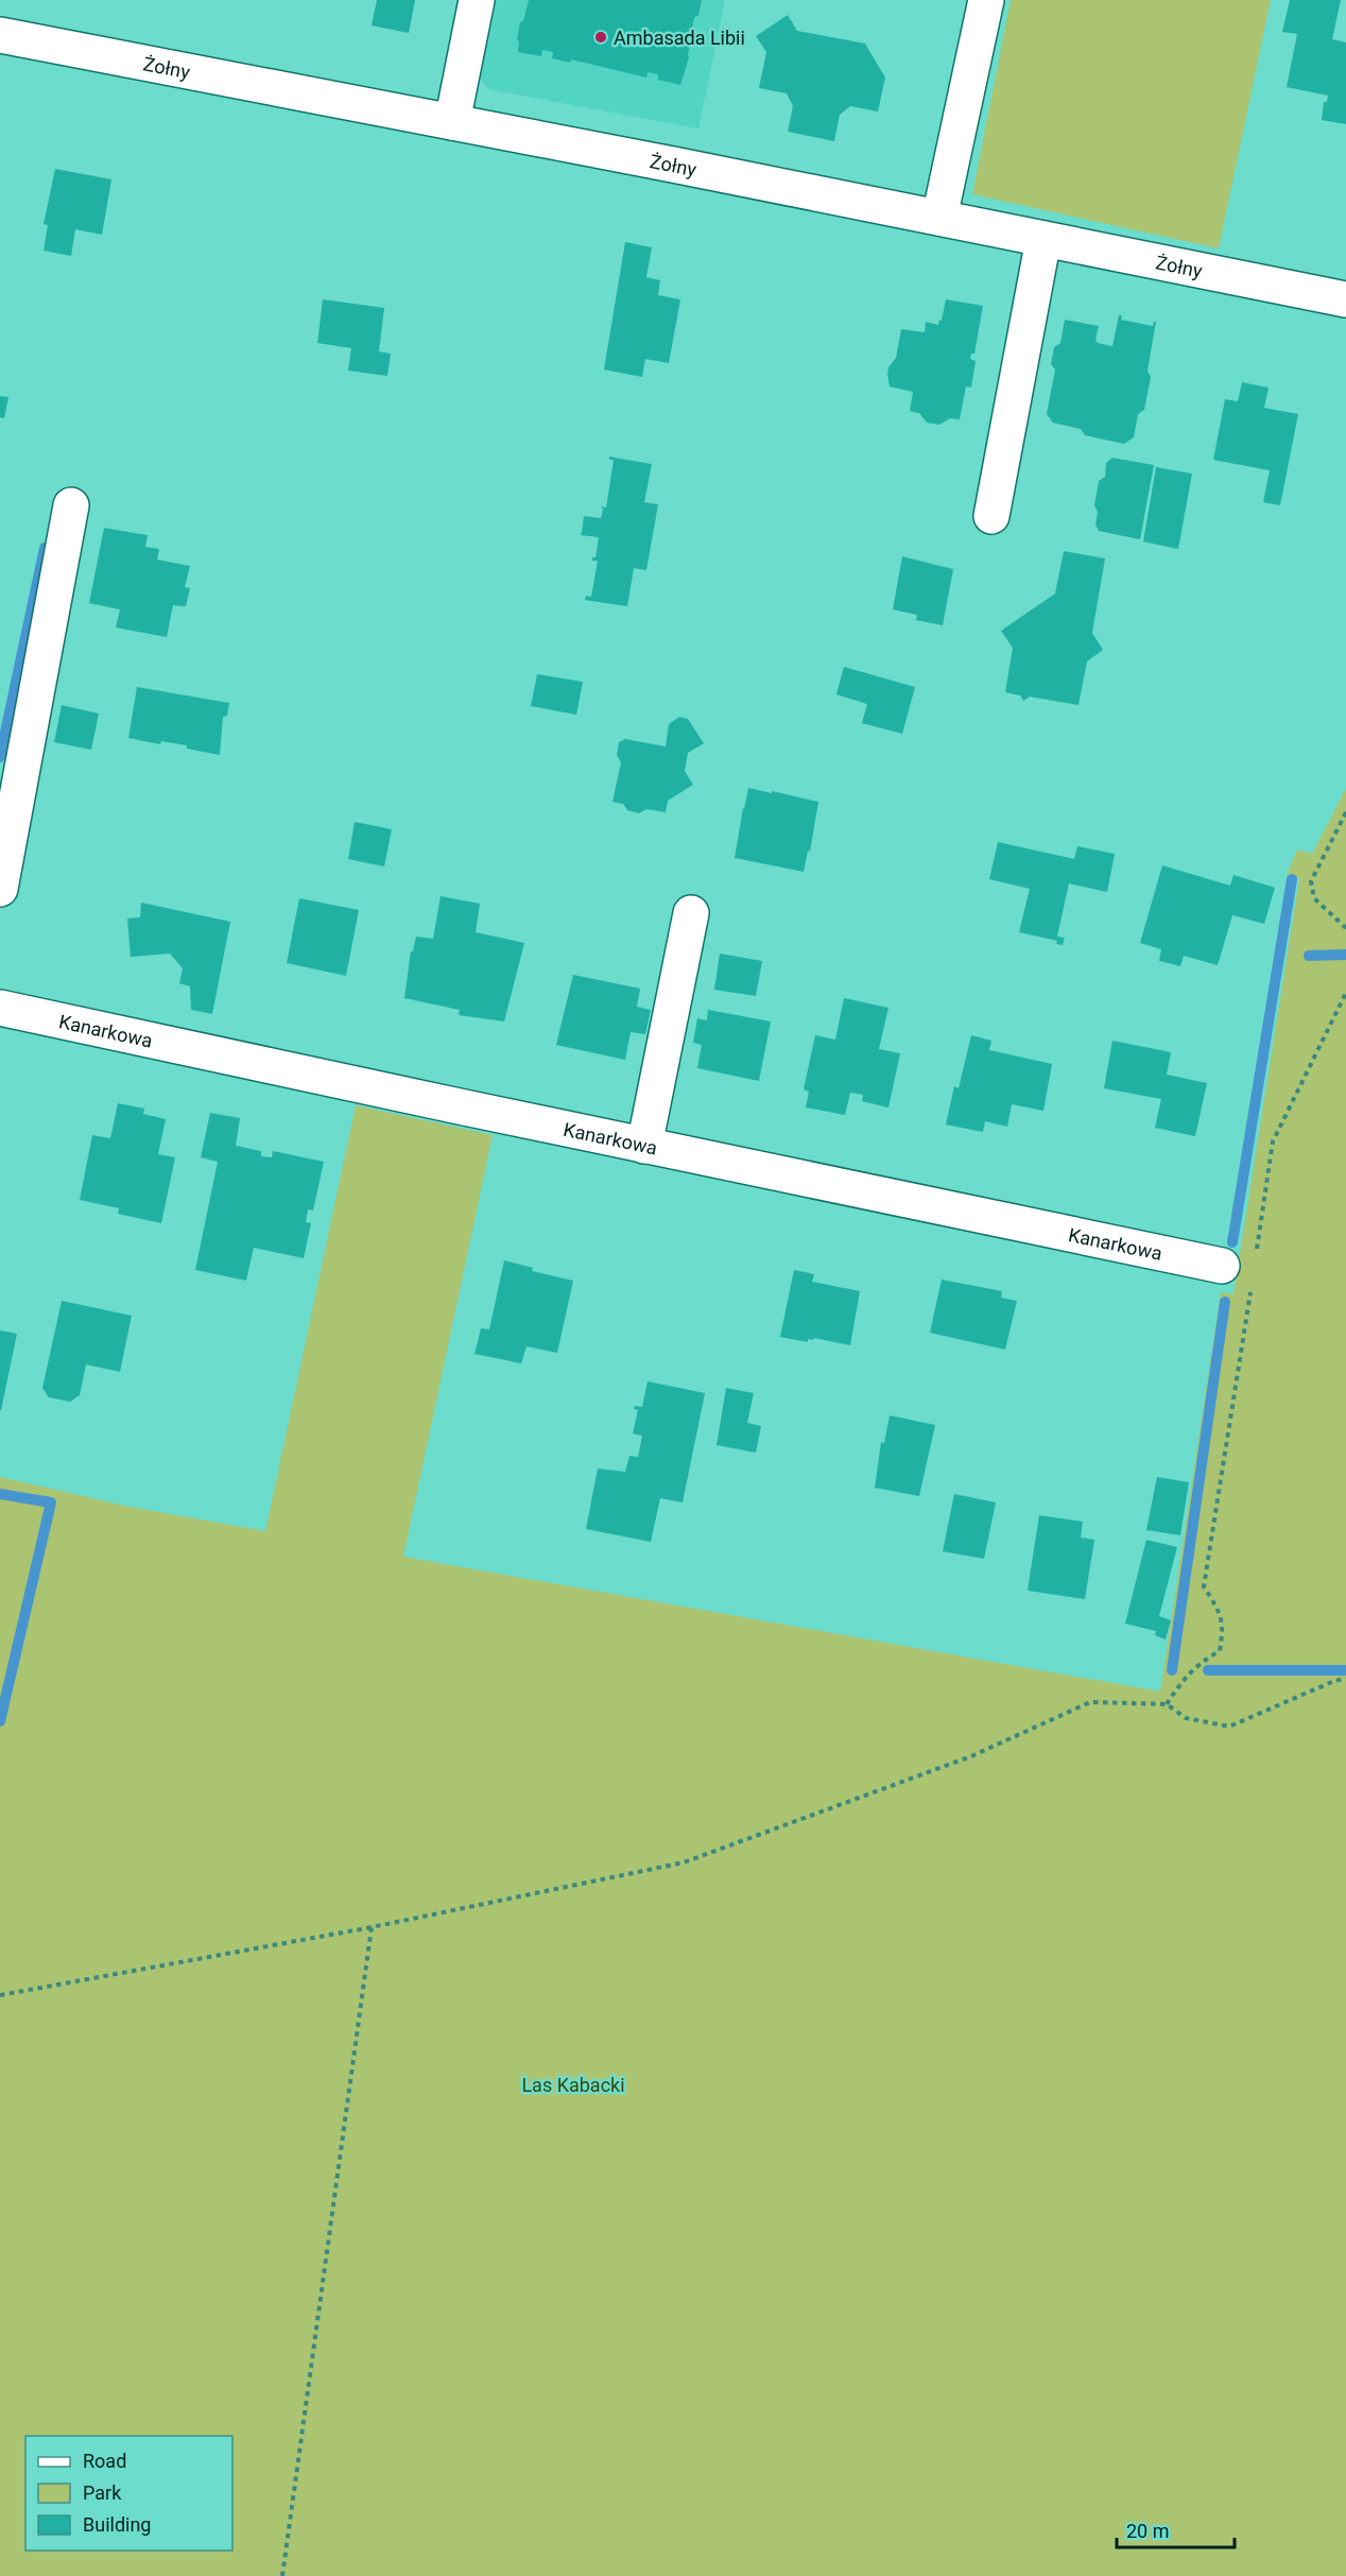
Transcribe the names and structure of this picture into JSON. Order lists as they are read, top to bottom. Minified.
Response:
{"streets":{"street":["Żołny","Kanarkowa"]},"parks":["Las Kabacki"],"places":["Ambasada Libii"],"legend":["Road","Park","Building"],"scale_bar":"20 m"}
